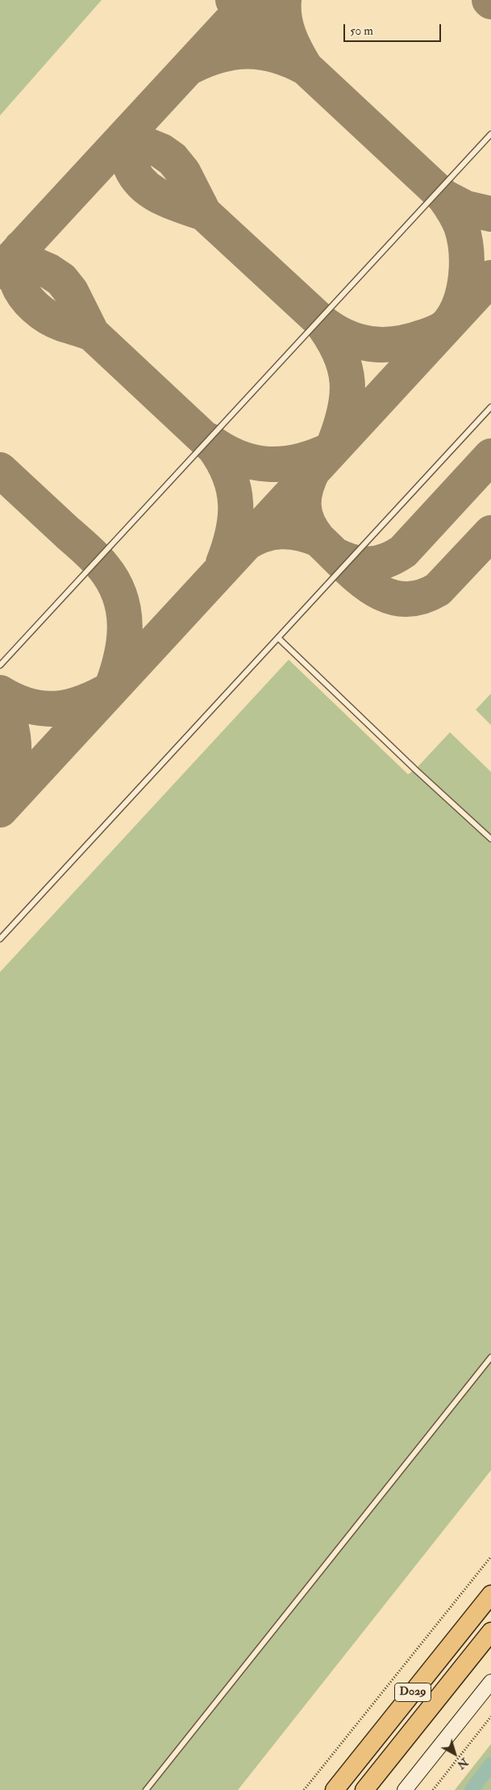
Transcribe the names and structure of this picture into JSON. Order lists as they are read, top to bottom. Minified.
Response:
{"streets":{"highway":["D029"]},"scale_bar":"50 m","north":"bottom right"}
